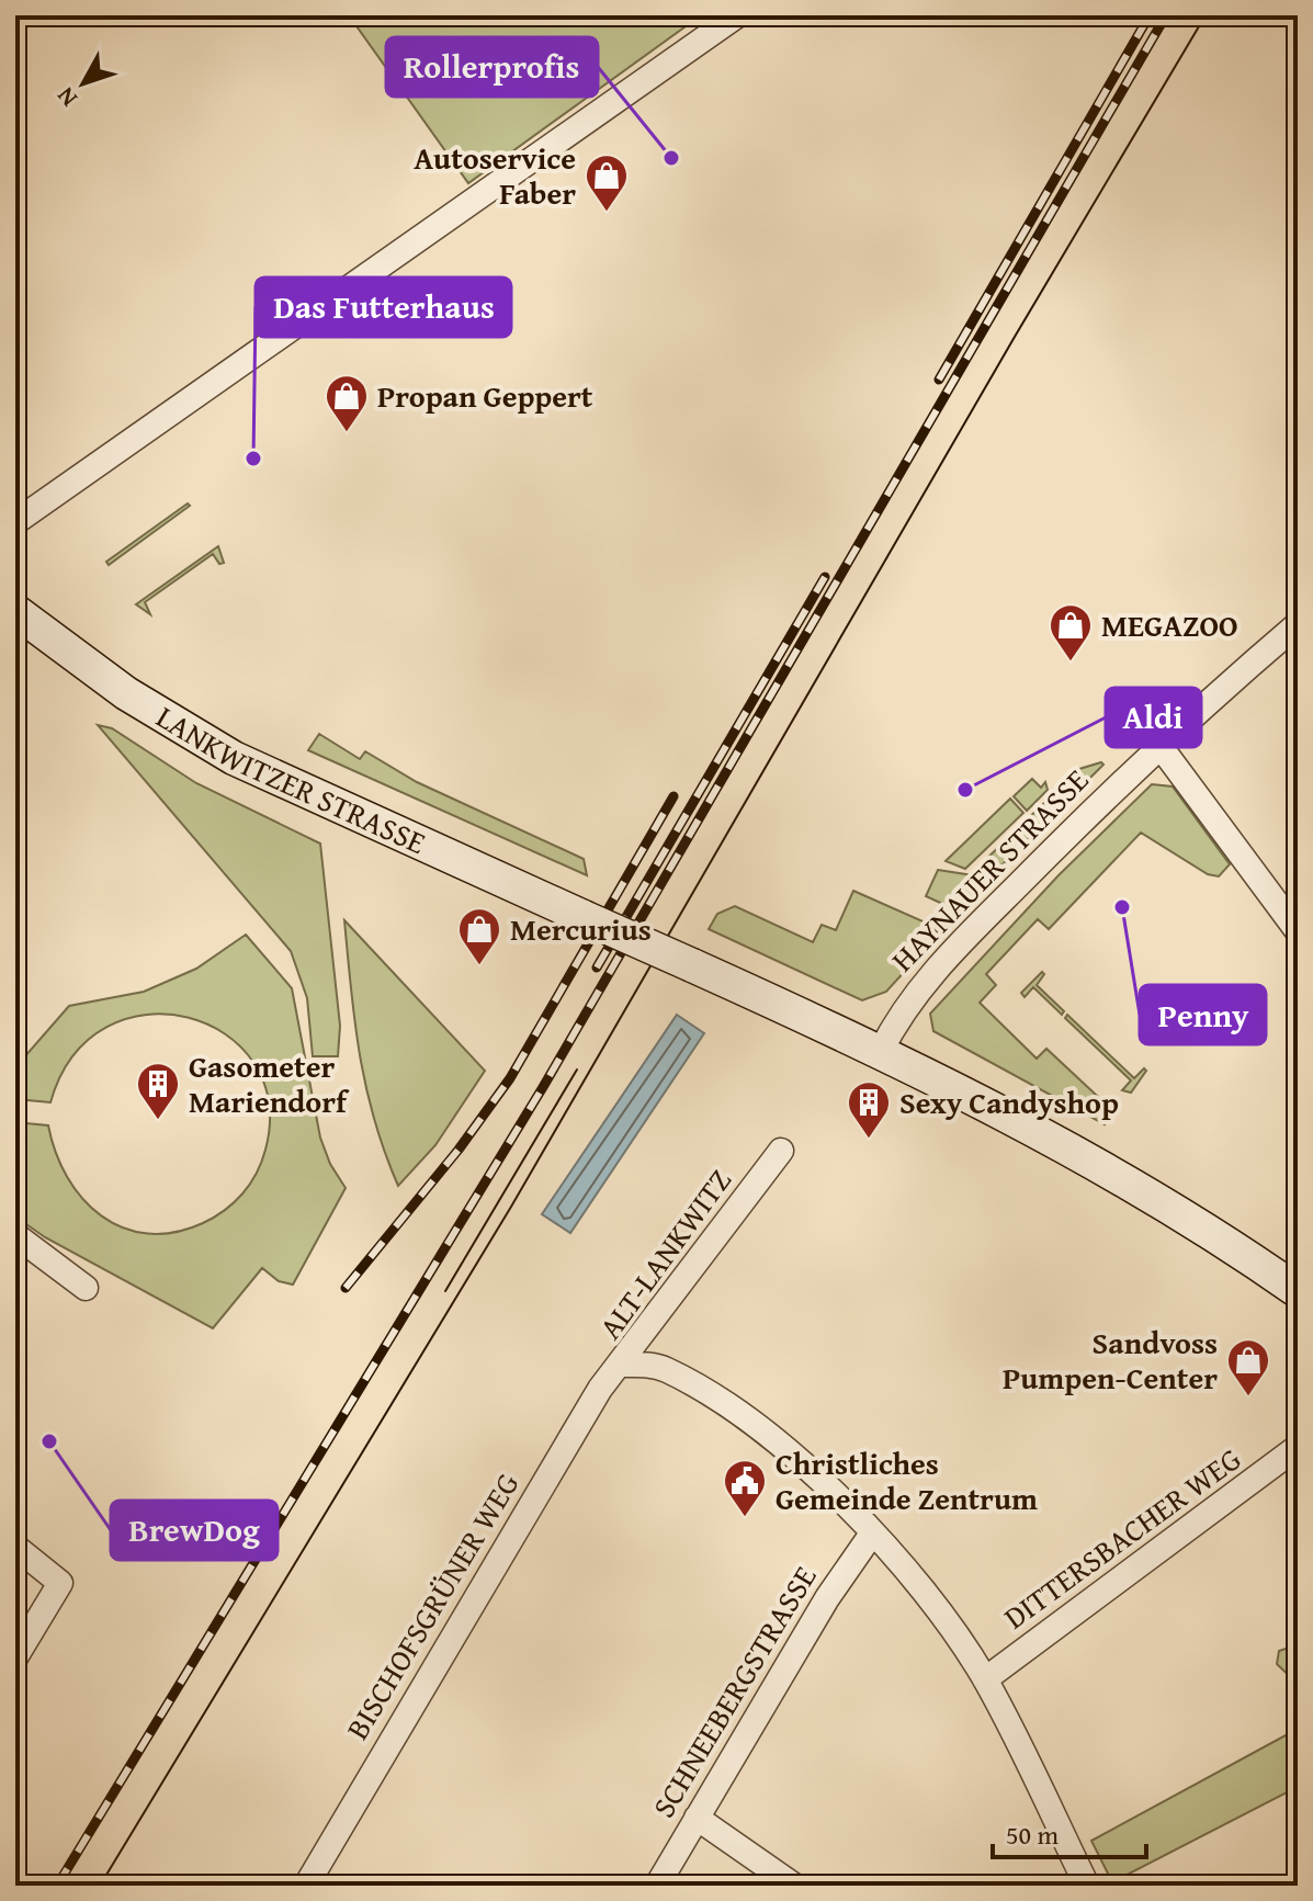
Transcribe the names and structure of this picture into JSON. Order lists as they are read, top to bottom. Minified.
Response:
{"streets":{"main road":["LANKWITZER STRASSE"],"street":["HAYNAUER STRASSE","ALT-LANKWITZ","DITTERSBACHER WEG","BISCHOFSGRÜNER WEG","SCHNEEBERGSTRASSE"]},"crossings":[["LANKWITZER STRASSE","HAYNAUER STRASSE"],["ALT-LANKWITZ","DITTERSBACHER WEG"],["ALT-LANKWITZ","BISCHOFSGRÜNER WEG"],["ALT-LANKWITZ","SCHNEEBERGSTRASSE"]],"places":{"other":["Rollerprofis","Das Futterhaus","Aldi","Penny","BrewDog"],"shop":["Autoservice Faber","Propan Geppert","MEGAZOO","Mercurius","Sandvoss Pumpen-Center"],"building":["Gasometer Mariendorf","Sexy Candyshop"],"public building":["Christliches Gemeinde Zentrum"]},"scale_bar":"50 m","north":"bottom left"}
